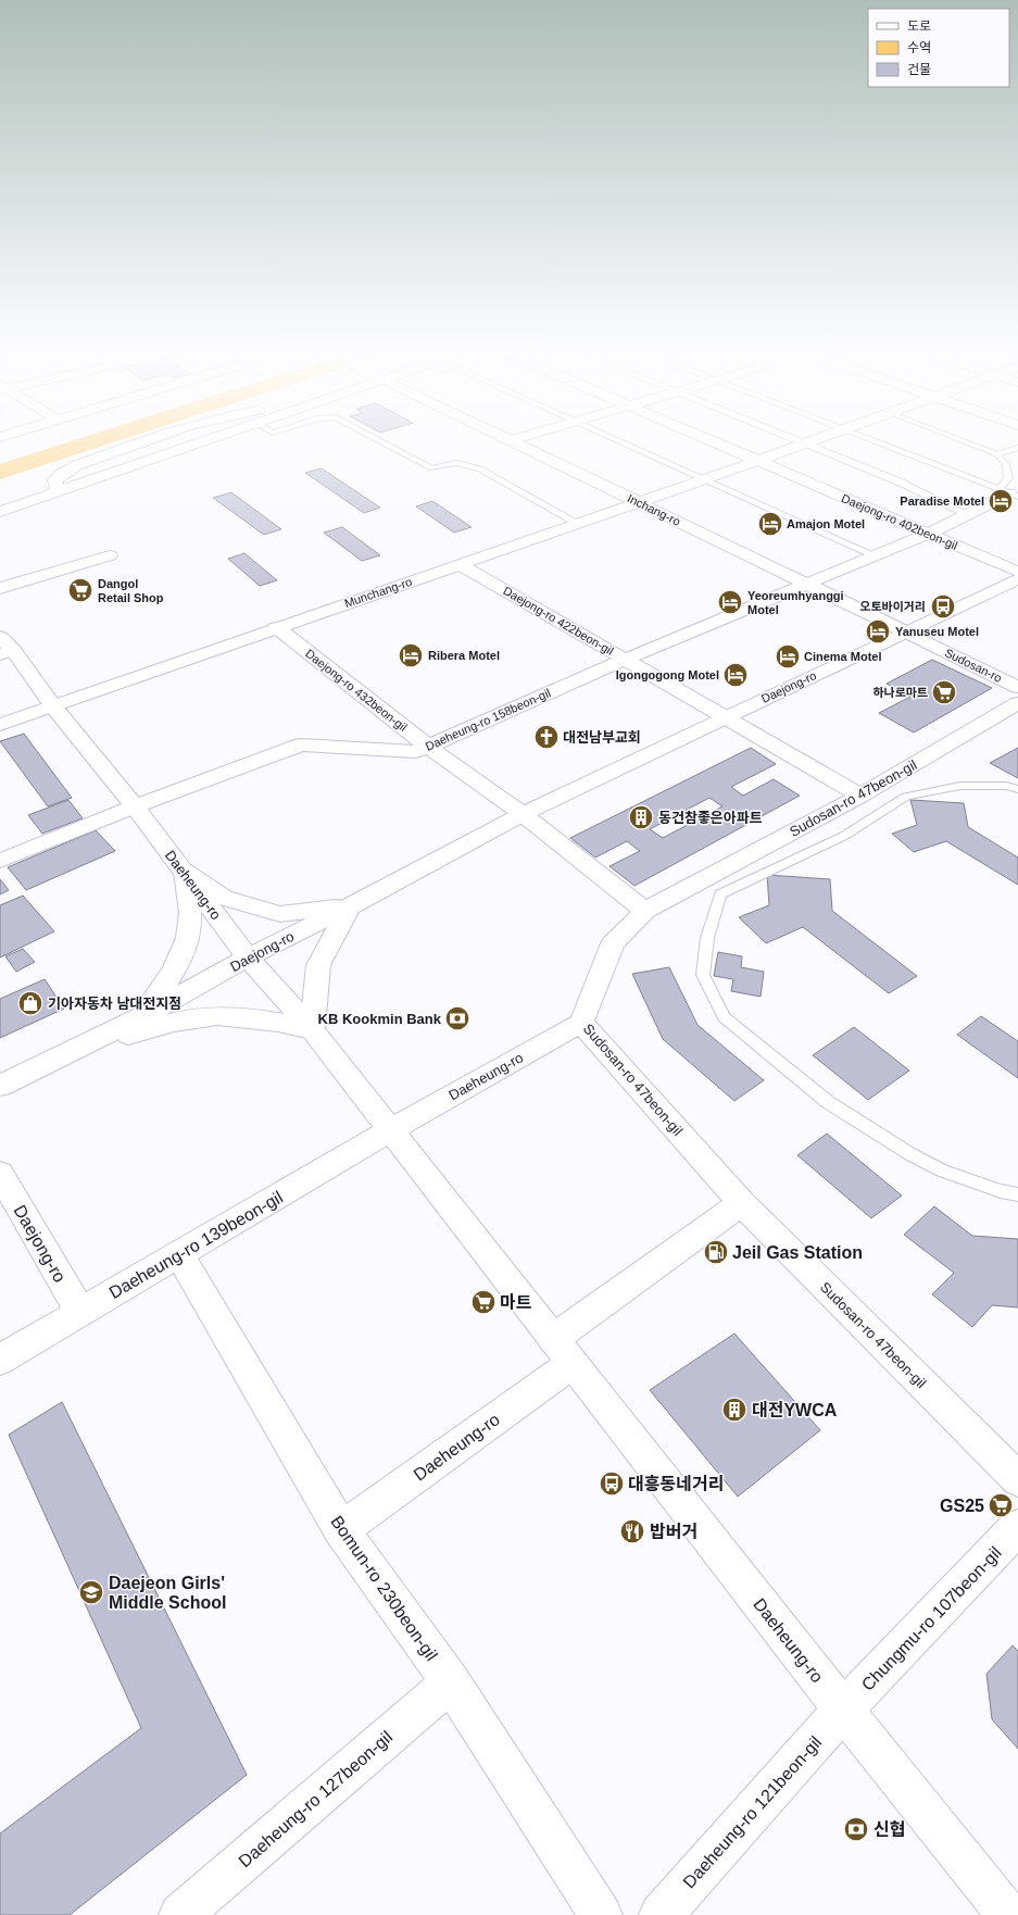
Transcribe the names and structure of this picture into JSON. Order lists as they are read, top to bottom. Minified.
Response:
{"streets":{"street":["Inchang-ro","Daejong-ro 402beon-gil","Munchang-ro","Daejong-ro 422beon-gil","Sudosan-ro","Daejong-ro","Daejong-ro 432beon-gil","Daeheung-ro 158beon-gil","Sudosan-ro 47beon-gil","Daeheung-ro","Daeheung-ro 139beon-gil","Bomun-ro 230beon-gil","Chungmu-ro 107beon-gil","Daeheung-ro 127beon-gil","Daeheung-ro 121beon-gil"]},"crossings":[["Inchang-ro","Munchang-ro"],["Inchang-ro","Sudosan-ro"],["Inchang-ro","Daejong-ro"],["Inchang-ro","Daeheung-ro 158beon-gil"],["Daejong-ro 402beon-gil","Munchang-ro"],["Daejong-ro 402beon-gil","Daeheung-ro 158beon-gil"],["Munchang-ro","Daejong-ro 422beon-gil"],["Munchang-ro","Daejong-ro 432beon-gil"],["Munchang-ro","Daeheung-ro"],["Daejong-ro 422beon-gil","Daejong-ro"],["Daejong-ro 422beon-gil","Daeheung-ro 158beon-gil"],["Sudosan-ro","Daejong-ro"],["Daejong-ro","Daejong-ro 432beon-gil"],["Daejong-ro","Daeheung-ro"],["Daejong-ro","Daeheung-ro 139beon-gil"],["Daejong-ro 432beon-gil","Daeheung-ro 158beon-gil"],["Daeheung-ro 158beon-gil","Daeheung-ro"],["Sudosan-ro 47beon-gil","Daeheung-ro"],["Daeheung-ro","Daeheung-ro 139beon-gil"],["Daeheung-ro","Bomun-ro 230beon-gil"],["Daeheung-ro","Chungmu-ro 107beon-gil"],["Daeheung-ro","Daeheung-ro 121beon-gil"],["Daeheung-ro 139beon-gil","Bomun-ro 230beon-gil"],["Bomun-ro 230beon-gil","Daeheung-ro 127beon-gil"],["Chungmu-ro 107beon-gil","Daeheung-ro 121beon-gil"]],"places":{"hotel":["Paradise Motel","Amajon Motel","Yeoreumhyanggi Motel","Yanuseu Motel","Ribera Motel","Cinema Motel","Igongogong Motel"],"supermarket":["Dangol Retail Shop","하나로마트","마트","GS25"],"bus stop":["오토바이거리","대흥동네거리"],"church":["대전남부교회"],"building":["동건참좋은아파트","대전YWCA"],"shop":["기아자동차 남대전지점"],"bank":["KB Kookmin Bank","신협"],"fuel station":["Jeil Gas Station"],"restaurant":["밥버거"],"school or university":["Daejeon Girls' Middle School"]},"legend":["도로","수역","건물"]}
